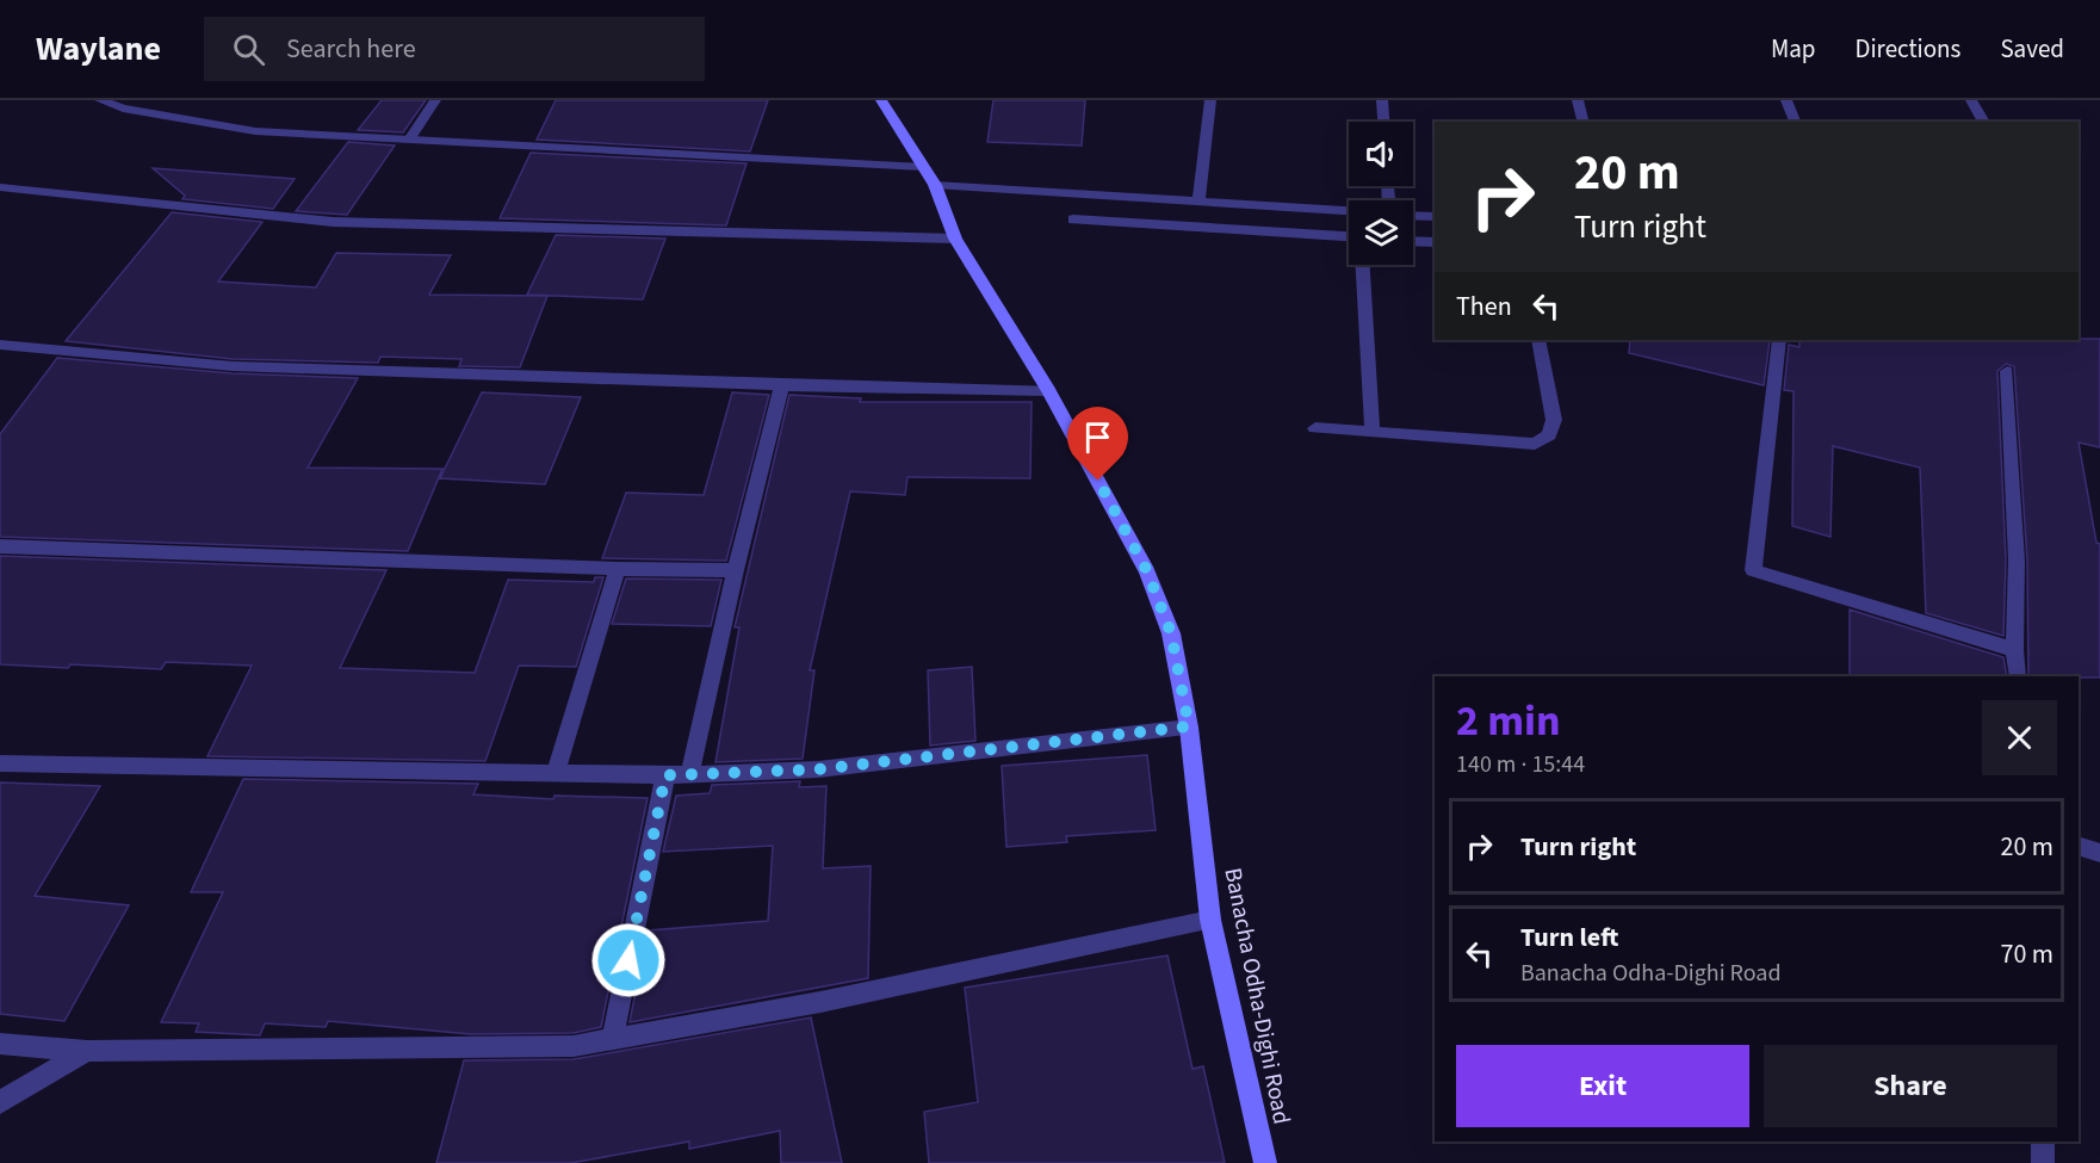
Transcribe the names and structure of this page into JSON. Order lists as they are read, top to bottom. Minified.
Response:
{"streets":{"street":["Banacha Odha-Dighi Road"]},"page":{"header":"Waylane","search":"Search here","nav":["Map","Directions","Saved"],"turn":["20 m","Turn right"],"then":"Then","heading":["2 min","140 m · 15:44"],"list":[{"name":"Turn right","value":"20 m"},{"name":"Turn left","note":"Banacha Odha-Dighi Road","value":"70 m"}],"buttons":["Exit","Share"]}}
